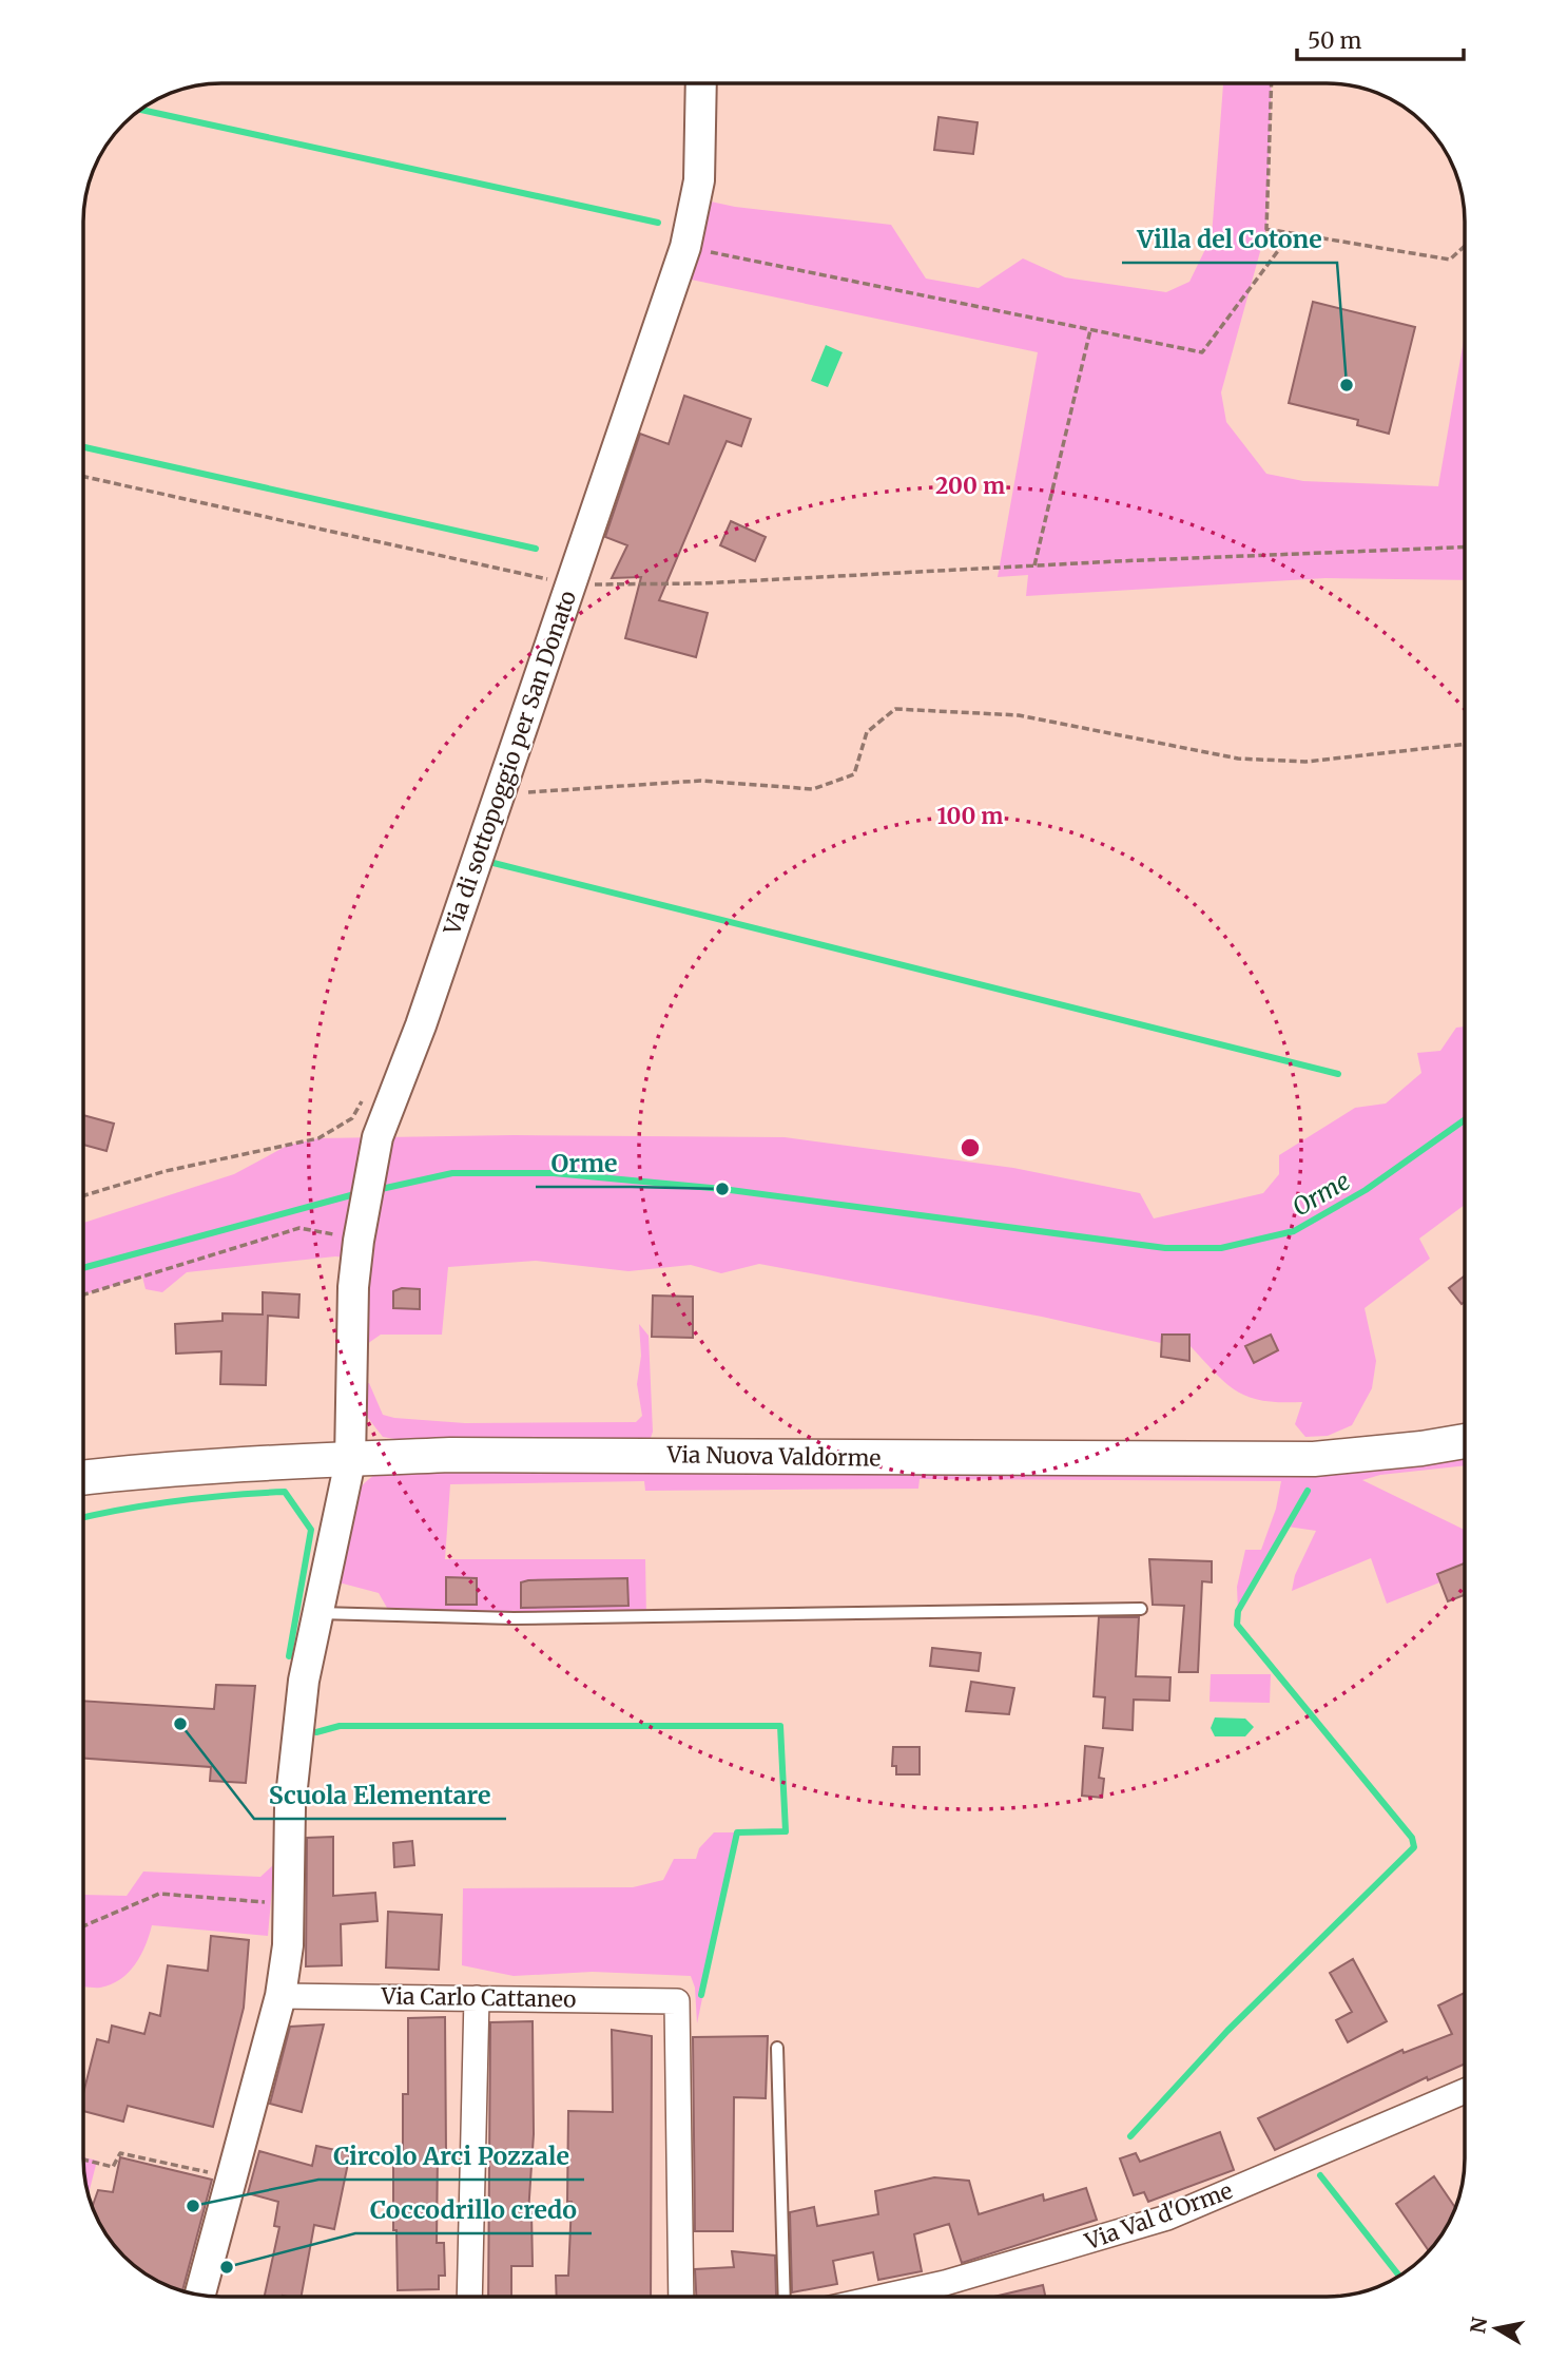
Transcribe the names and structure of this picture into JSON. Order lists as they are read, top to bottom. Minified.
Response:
{"streets":{"main road":["Via Nuova Valdorme"],"street":["Via di sottopoggio per San Donato","Via Carlo Cattaneo","Via Val d'Orme"]},"crossings":[["Via di sottopoggio per San Donato","Via Nuova Valdorme"]],"water":["Orme"],"places":["Villa del Cotone","Orme","Scuola Elementare","Circolo Arci Pozzale","Coccodrillo credo"],"scale_bar":"50 m","north":"left","rings":["200 m","100 m"]}
